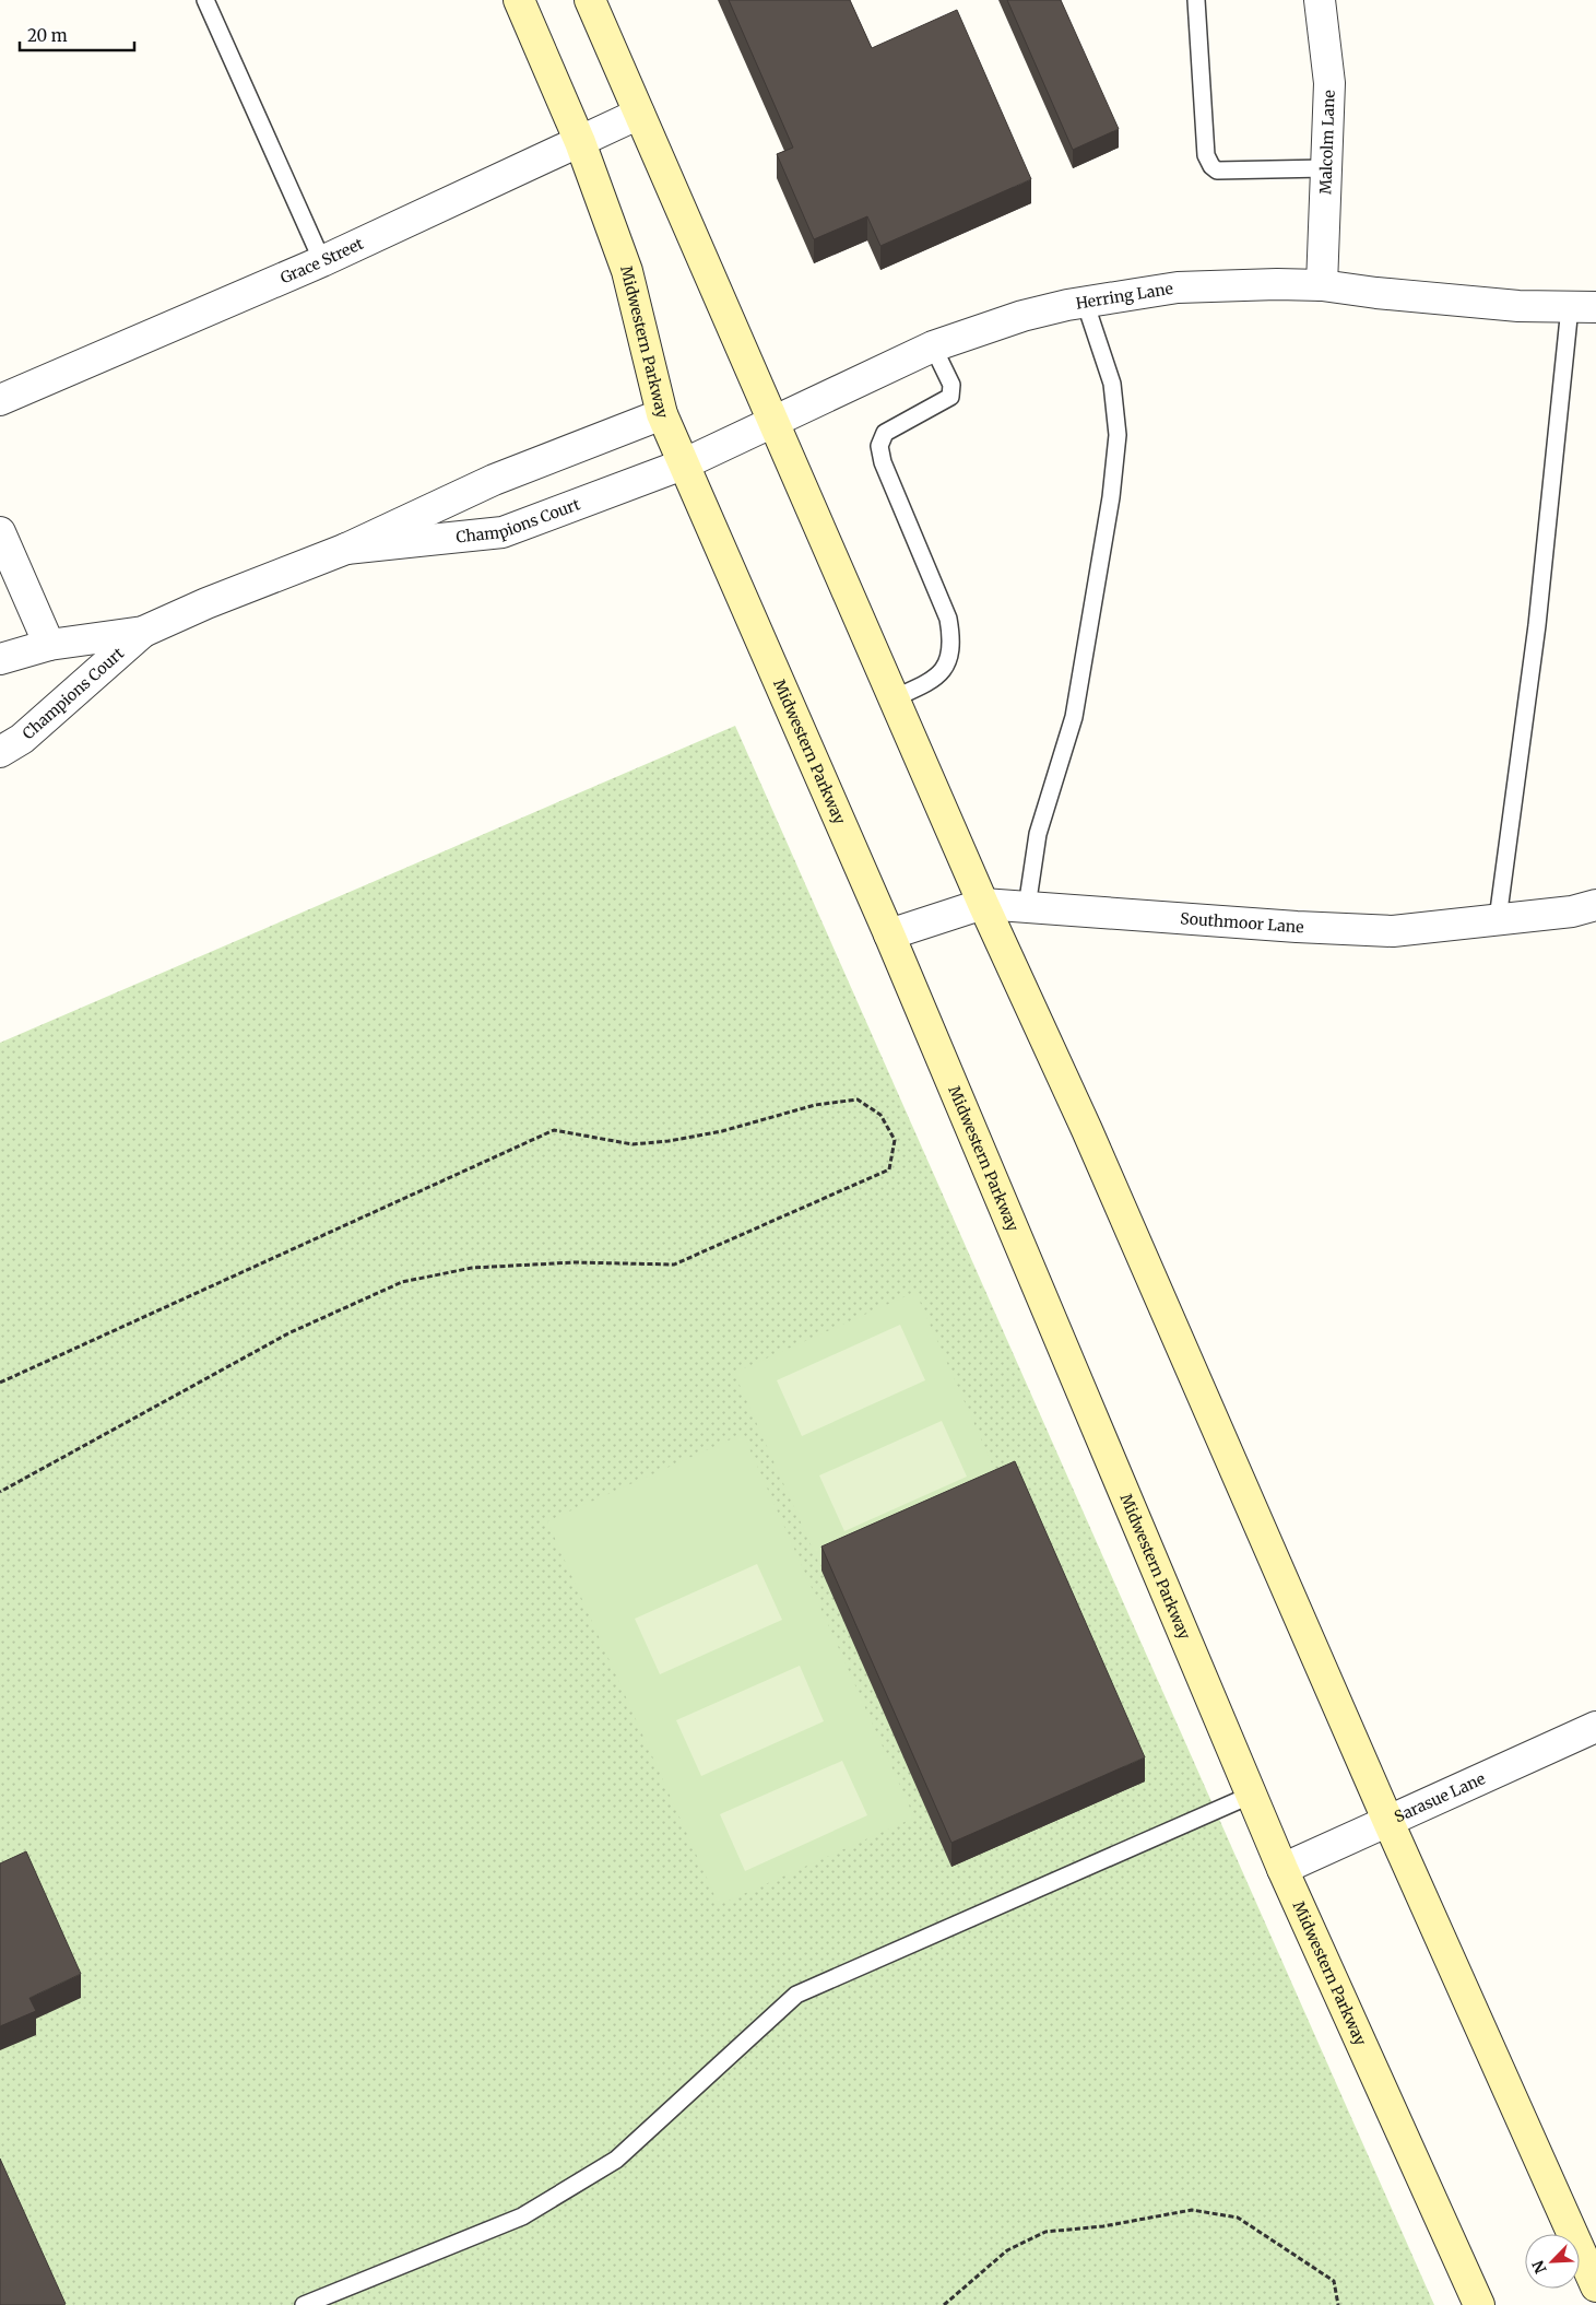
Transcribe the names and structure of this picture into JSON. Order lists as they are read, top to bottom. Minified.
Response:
{"streets":{"main road":["Midwestern Parkway"],"street":["Malcolm Lane","Grace Street","Herring Lane","Champions Court","Southmoor Lane","Sarasue Lane"]},"crossings":[["Malcolm Lane","Herring Lane"],["Grace Street","Midwestern Parkway"],["Herring Lane","Midwestern Parkway"],["Herring Lane","Champions Court"],["Midwestern Parkway","Champions Court"],["Midwestern Parkway","Southmoor Lane"],["Midwestern Parkway","Sarasue Lane"]],"scale_bar":"20 m","north":"bottom left"}
